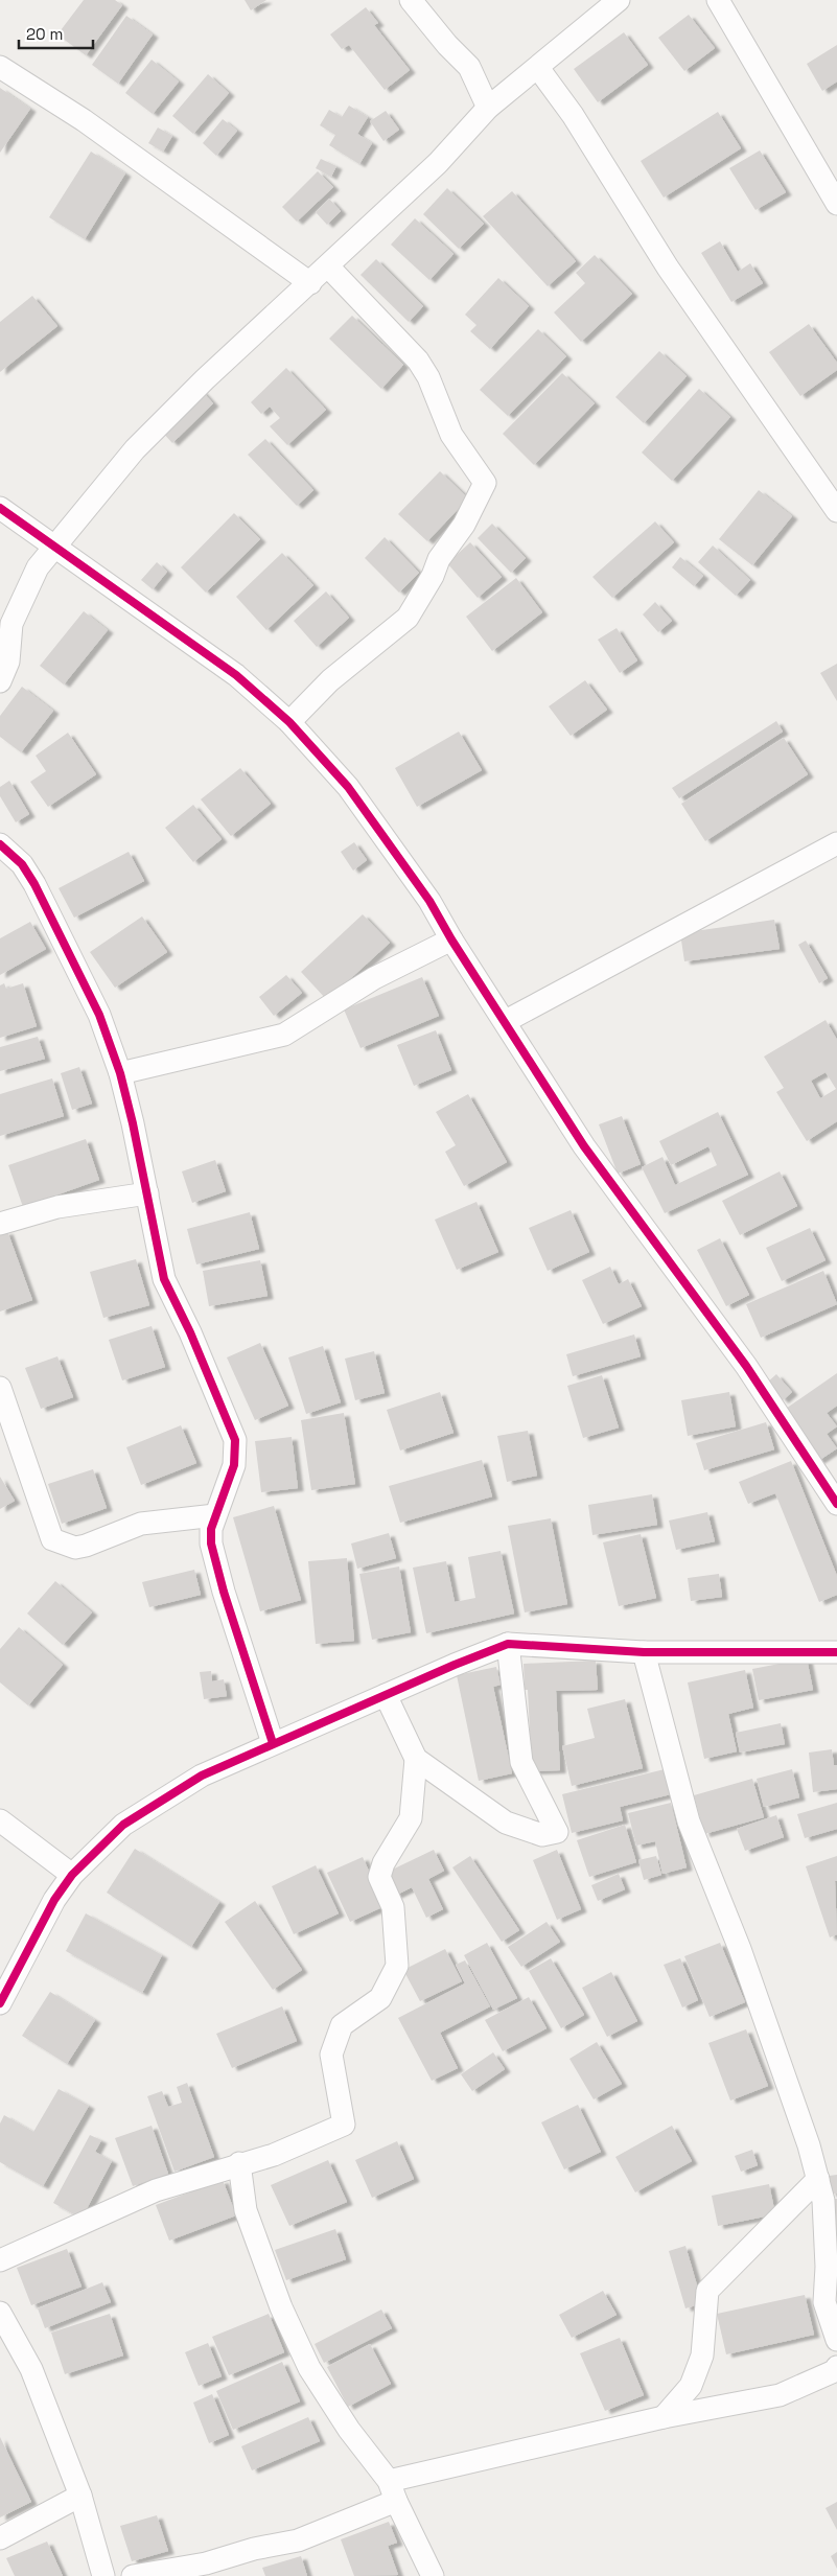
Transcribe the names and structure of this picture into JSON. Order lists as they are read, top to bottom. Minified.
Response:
{"scale_bar":"20 m"}
